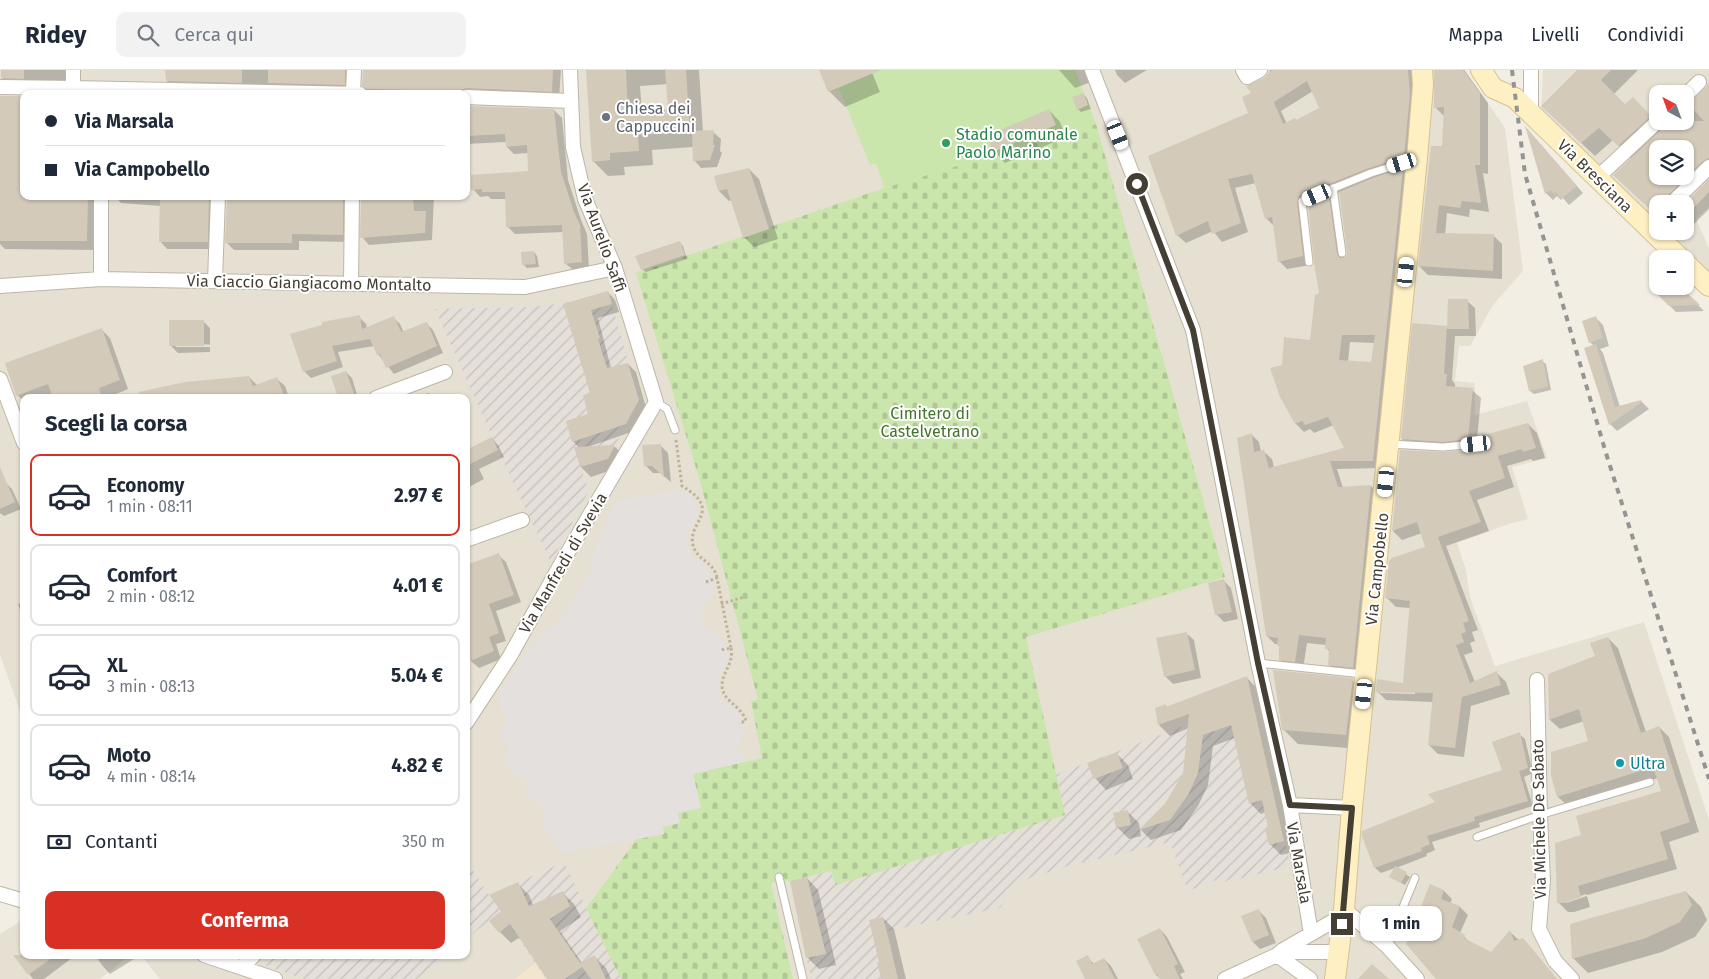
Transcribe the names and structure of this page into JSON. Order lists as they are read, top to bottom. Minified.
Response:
{"streets":{"main road":["Via Bresciana","Via Campobello"],"street":["Via Aurelio Saffi","Via Ciaccio Giangiacomo Montalto","Via Manfredi di Svevia","Via Michele De Sabato","Via Marsala"]},"crossings":[["Via Aurelio Saffi","Via Ciaccio Giangiacomo Montalto"],["Via Aurelio Saffi","Via Manfredi di Svevia"]],"parks":["Cimitero di Castelvetrano"],"places":["Chiesa dei Cappuccini","Stadio comunale Paolo Marino","Ultra"],"north":"top left","page":{"header":"Ridey","search":"Cerca qui","nav":["Mappa","Livelli","Condividi"],"map_buttons":["+","−"],"banner":["Via Marsala","Via Campobello"],"heading":"Scegli la corsa","list":[{"name":"Economy","note":"1 min · 08:11","value":"2.97 €"},{"name":"Comfort","note":"2 min · 08:12","value":"4.01 €"},{"name":"XL","note":"3 min · 08:13","value":"5.04 €"},{"name":"Moto","note":"4 min · 08:14","value":"4.82 €"}],"pay":["Contanti","350 m"],"buttons":"Conferma","bubble":"1 min"}}
